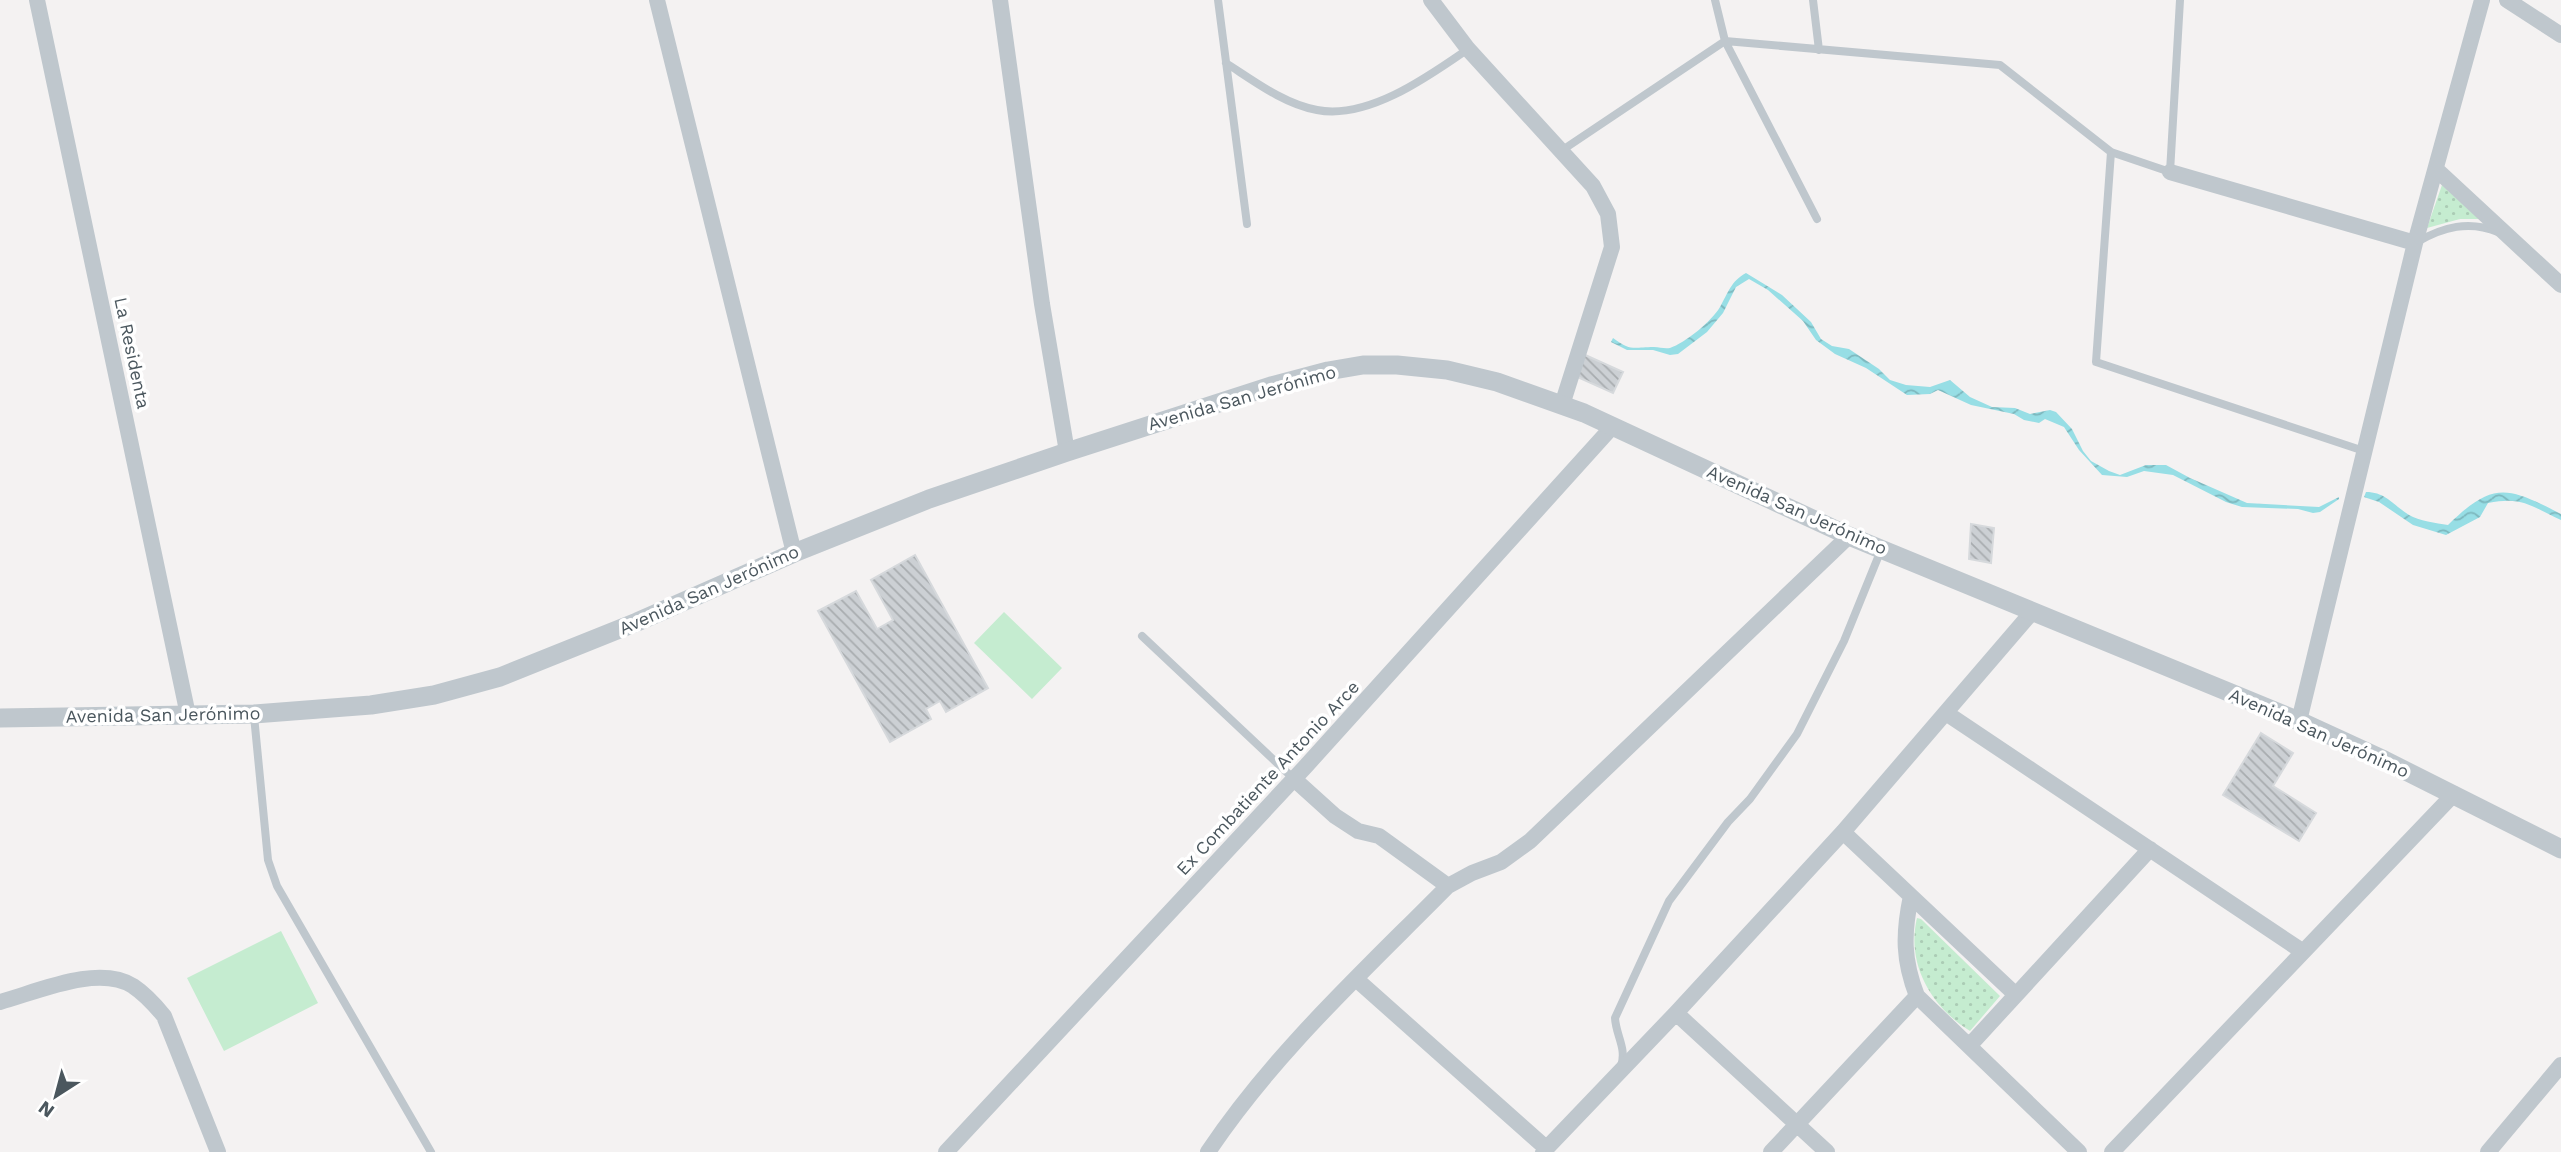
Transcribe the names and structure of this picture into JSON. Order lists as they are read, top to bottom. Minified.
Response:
{"streets":{"street":["La Residenta","Avenida San Jerónimo","Ex Combatiente Antonio Arce"]},"crossings":[["La Residenta","Avenida San Jerónimo"],["Avenida San Jerónimo","Ex Combatiente Antonio Arce"]],"north":"bottom left"}
